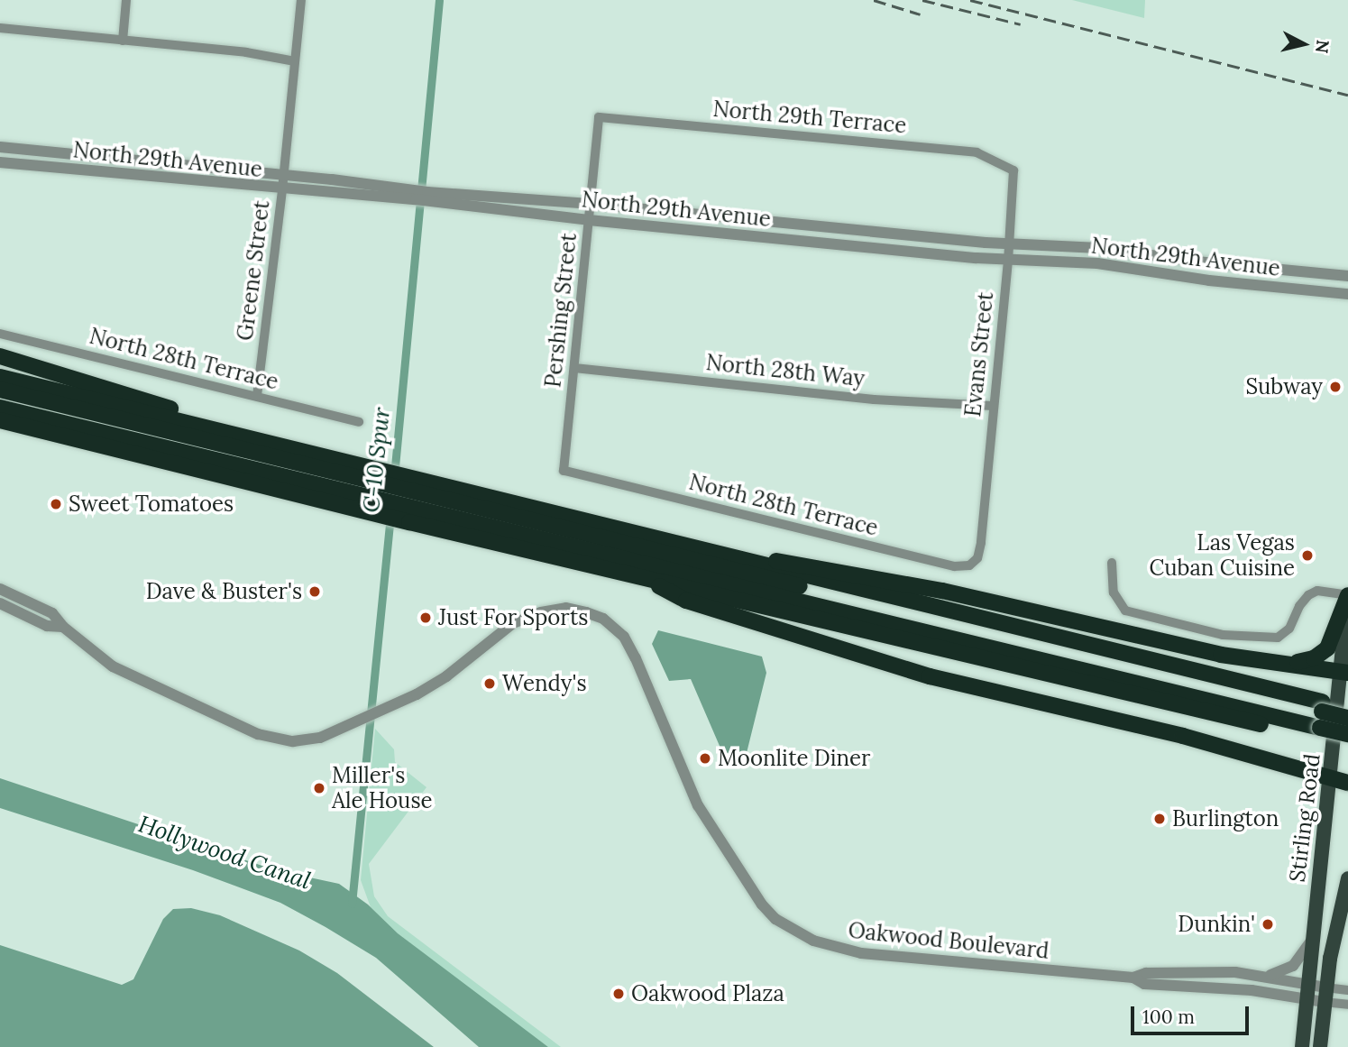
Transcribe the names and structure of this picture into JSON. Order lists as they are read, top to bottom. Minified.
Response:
{"streets":{"main road":["Stirling Road"],"street":["North 29th Terrace","North 29th Avenue","Greene Street","Pershing Street","Evans Street","North 28th Terrace","North 28th Way","Oakwood Boulevard"]},"crossings":[["North 29th Terrace","Pershing Street"],["North 29th Terrace","Evans Street"],["North 29th Avenue","Greene Street"],["North 29th Avenue","Pershing Street"],["North 29th Avenue","Evans Street"],["Greene Street","North 28th Terrace"],["Pershing Street","North 28th Terrace"],["Pershing Street","North 28th Way"],["Evans Street","North 28th Terrace"],["Evans Street","North 28th Way"],["Stirling Road","Oakwood Boulevard"]],"water":["C-10 Spur","Hollywood Canal"],"places":["Subway","Sweet Tomatoes","Las Vegas Cuban Cuisine","Dave & Buster's","Just For Sports","Wendy's","Moonlite Diner","Miller's Ale House","Burlington","Dunkin'","Oakwood Plaza"],"scale_bar":"100 m","north":"right"}
